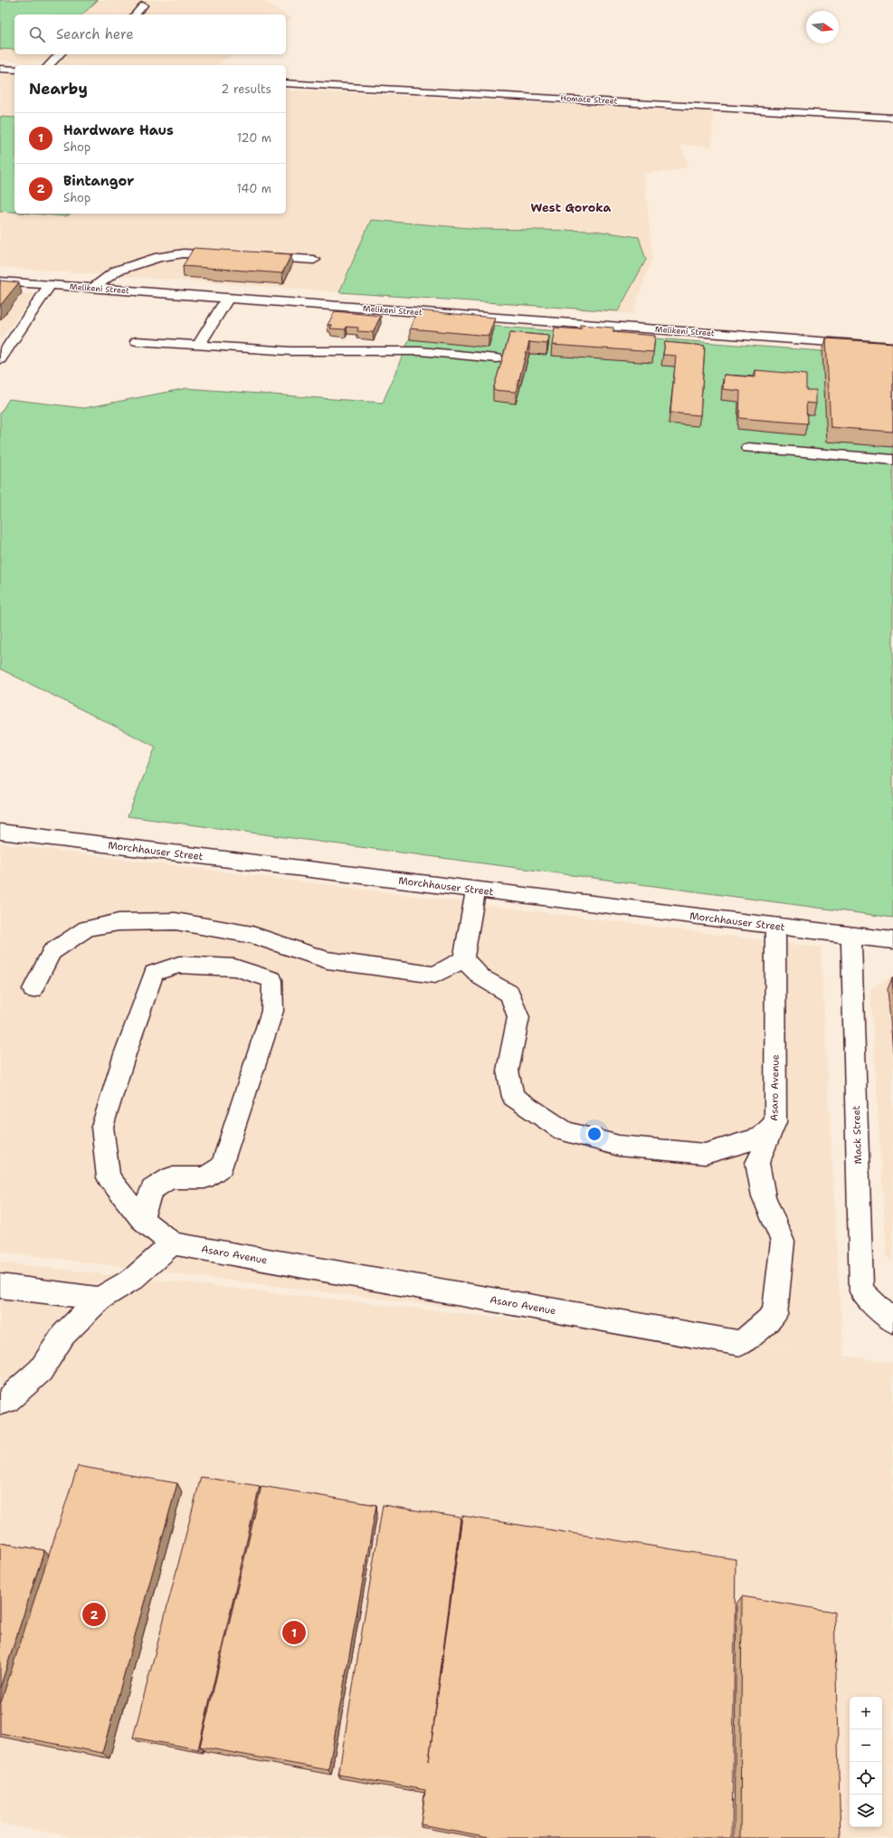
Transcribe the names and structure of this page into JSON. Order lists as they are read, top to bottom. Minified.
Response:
{"streets":{"street":["Homate Street","Melikeni Street","Morchhauser Street","Asaro Avenue","Mack Street"]},"crossings":[["Morchhauser Street","Asaro Avenue"],["Morchhauser Street","Mack Street"]],"districts":["West Goroka"],"north":"right","page":{"search":"Search here","heading":["Nearby","2 results"],"list":[{"mark":"1","name":"Hardware Haus","note":"Shop","value":"120 m"},{"mark":"2","name":"Bintangor","note":"Shop","value":"140 m"}],"pins":["2","1"],"map_buttons":["+","−"]}}
